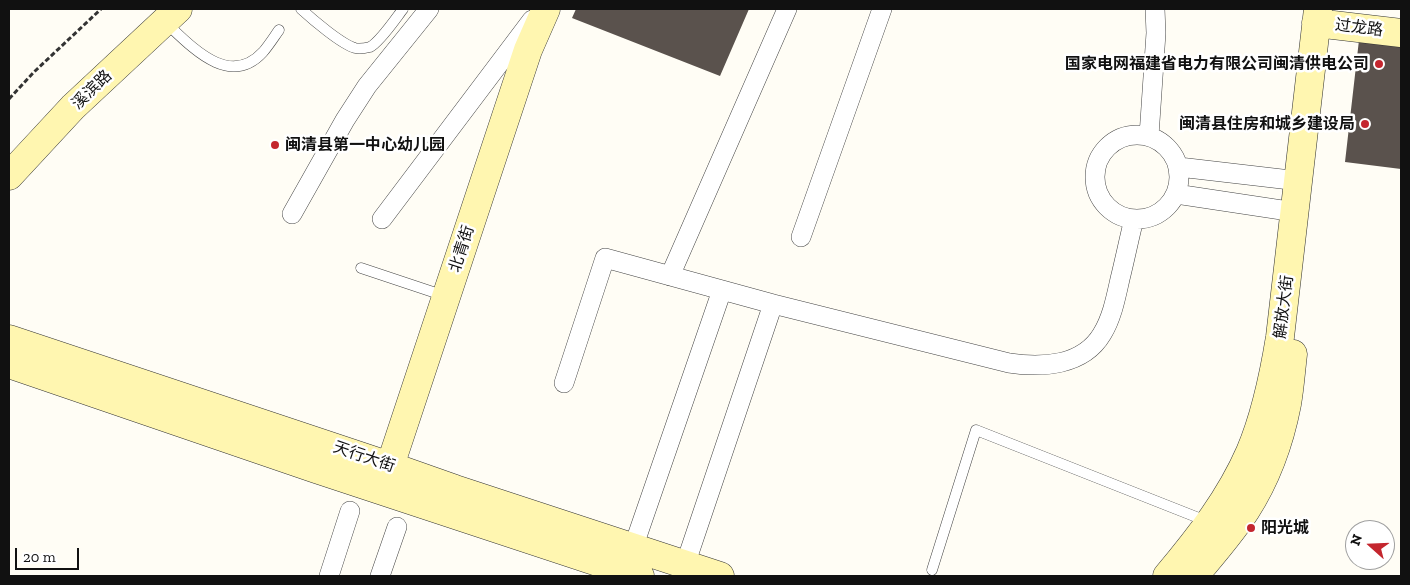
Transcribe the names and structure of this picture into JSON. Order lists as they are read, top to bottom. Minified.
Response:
{"streets":{"main road":["过龙路","溪滨路","北青街","解放大街","天行大街"]},"crossings":[["过龙路","解放大街"],["北青街","天行大街"]],"places":["国家电网福建省电力有限公司闽清供电公司","闽清县住房和城乡建设局","闽清县第一中心幼儿园","阳光城"],"scale_bar":"20 m","north":"left"}
